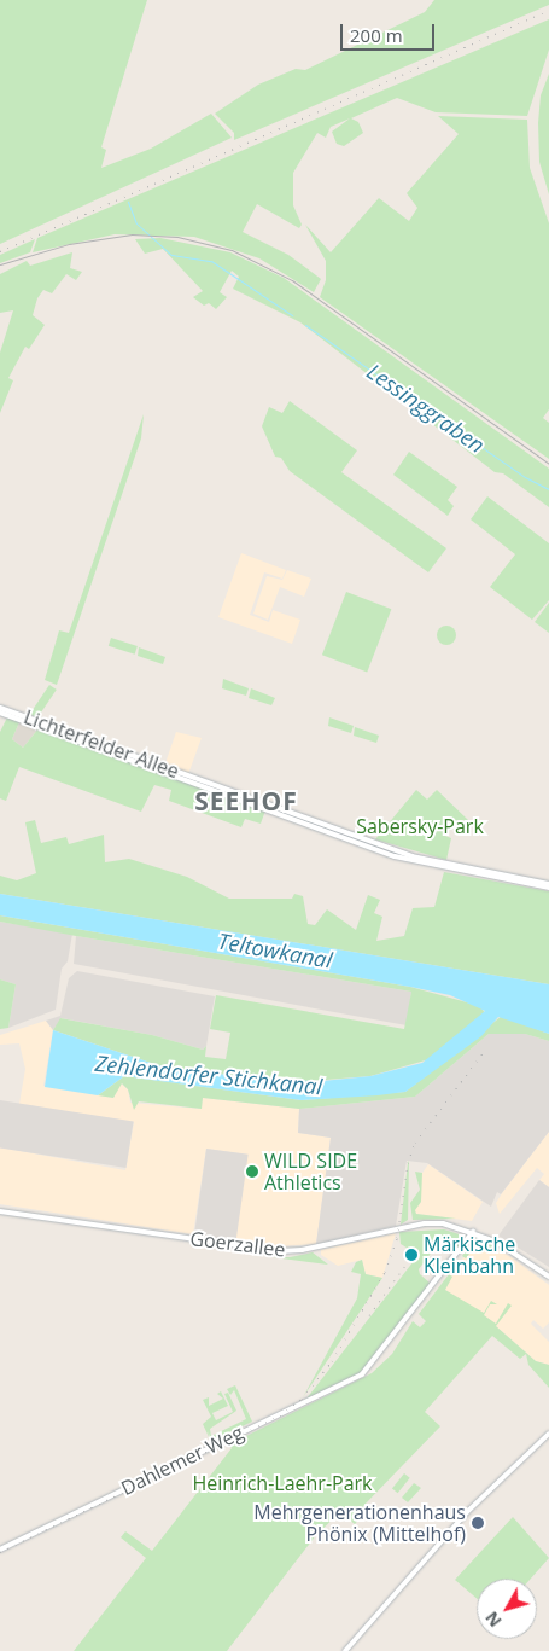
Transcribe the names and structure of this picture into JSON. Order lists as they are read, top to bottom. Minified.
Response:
{"streets":{"main road":["Lichterfelder Allee","Goerzallee","Dahlemer Weg"]},"crossings":[["Goerzallee","Dahlemer Weg"]],"districts":["SEEHOF"],"water":["Lessinggraben","Teltowkanal","Zehlendorfer Stichkanal"],"parks":["Sabersky-Park","Heinrich-Laehr-Park"],"places":["WILD SIDE Athletics","Märkische Kleinbahn","Mehrgenerationenhaus Phönix (Mittelhof)"],"scale_bar":"200 m","north":"bottom left"}
